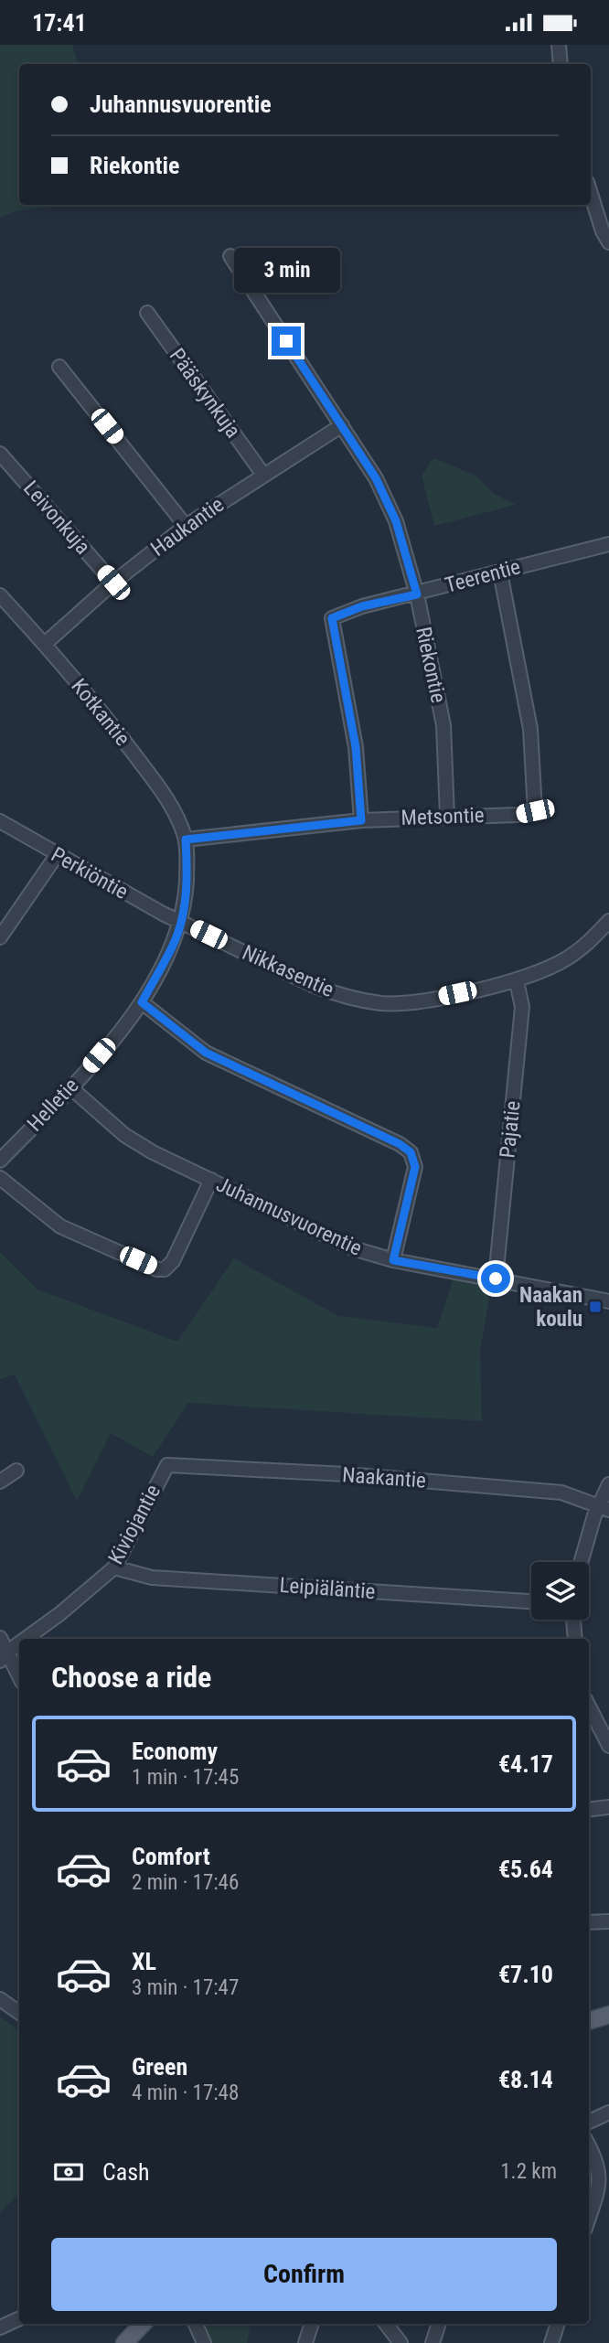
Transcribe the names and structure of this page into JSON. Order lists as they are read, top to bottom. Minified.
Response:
{"streets":{"street":["Pääskynkuja","Leivonkuja","Haukantie","Teerentie","Riekontie","Kotkantie","Metsontie","Perkiöntie","Nikkasentie","Helletie","Pajatie","Juhannusvuorentie","Naakantie","Kiviojantie","Leipiäläntie"]},"crossings":[["Pääskynkuja","Haukantie"],["Leivonkuja","Haukantie"],["Haukantie","Riekontie"],["Haukantie","Kotkantie"],["Teerentie","Riekontie"],["Teerentie","Metsontie"],["Riekontie","Metsontie"],["Kotkantie","Metsontie"],["Kotkantie","Helletie"],["Metsontie","Helletie"],["Perkiöntie","Nikkasentie"],["Perkiöntie","Helletie"],["Nikkasentie","Helletie"],["Nikkasentie","Pajatie"],["Helletie","Juhannusvuorentie"],["Pajatie","Juhannusvuorentie"],["Naakantie","Kiviojantie"],["Kiviojantie","Leipiäläntie"]],"places":{"transit":["Naakan koulu"]},"page":{"status":"17:41","banner":["Juhannusvuorentie","Riekontie"],"bubble":"3 min","heading":"Choose a ride","list":[{"name":"Economy","note":"1 min · 17:45","value":"€4.17"},{"name":"Comfort","note":"2 min · 17:46","value":"€5.64"},{"name":"XL","note":"3 min · 17:47","value":"€7.10"},{"name":"Green","note":"4 min · 17:48","value":"€8.14"}],"pay":["Cash","1.2 km"],"buttons":"Confirm"}}
